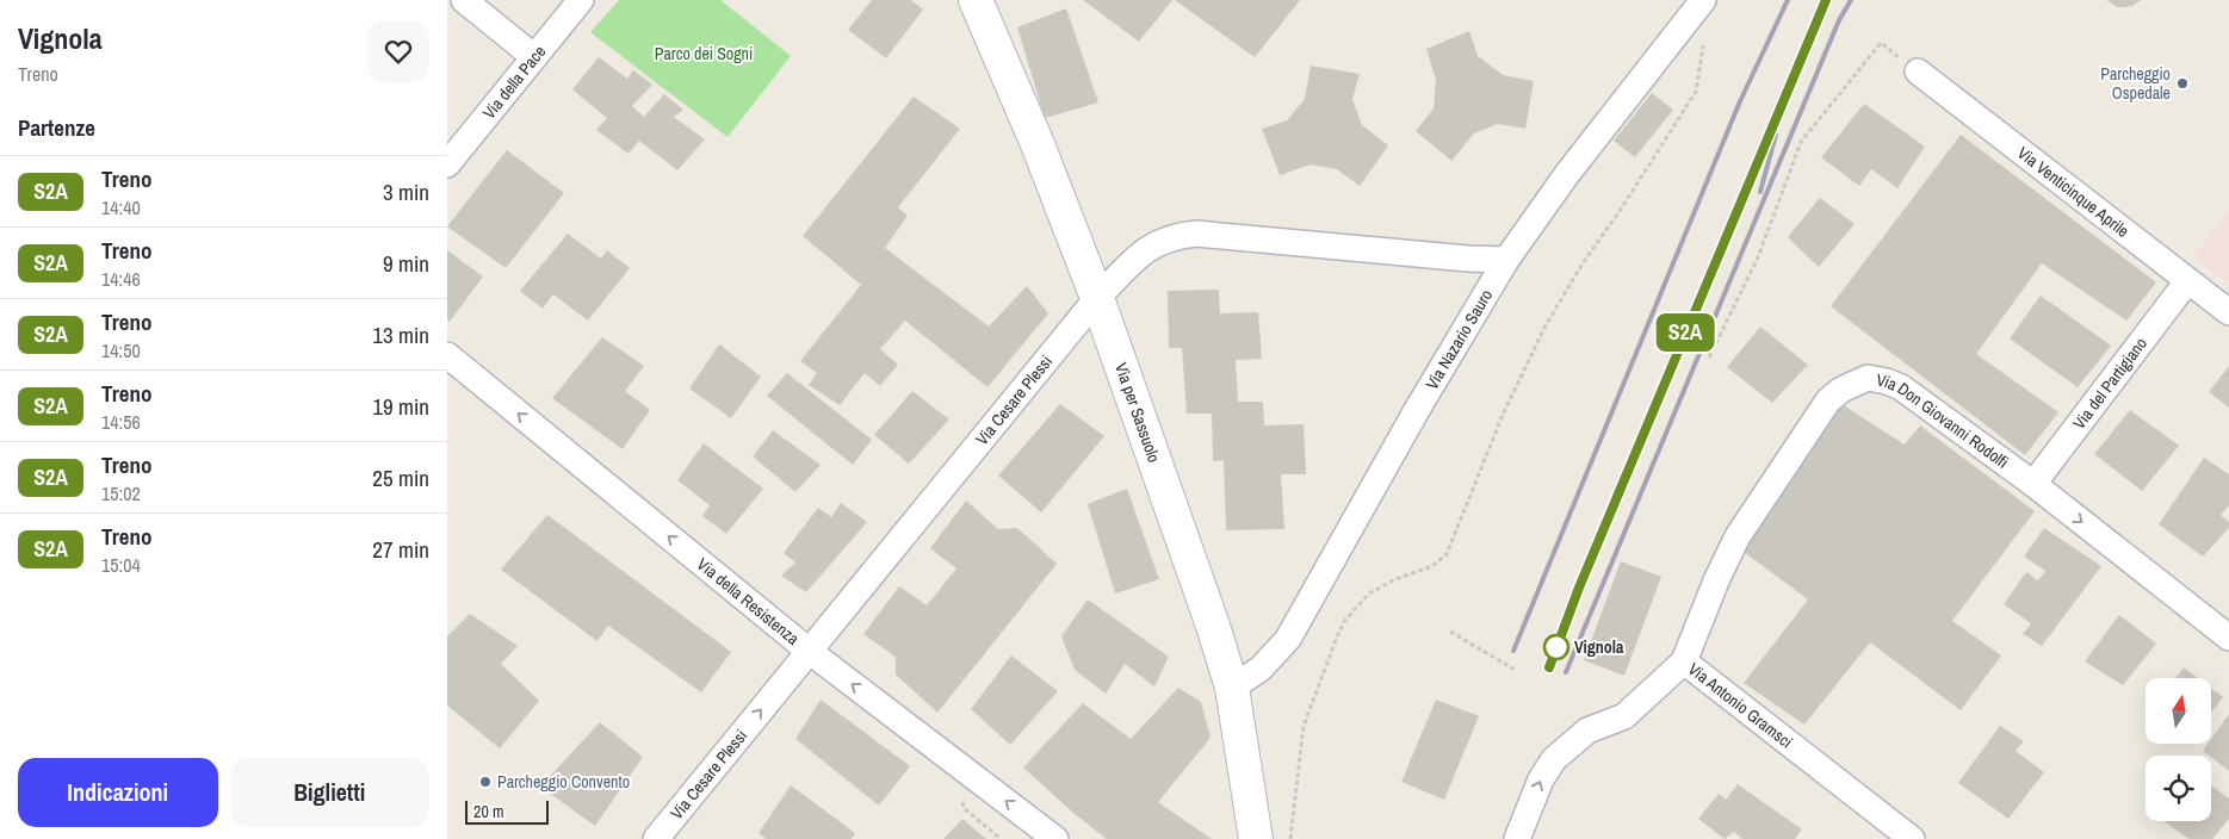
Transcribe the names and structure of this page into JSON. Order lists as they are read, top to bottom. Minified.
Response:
{"streets":{"main road":["Via per Sassuolo"],"street":["Via della Pace","Via Venticinque Aprile","Via Nazario Sauro","Via del Partigiano","Via Cesare Plessi","Via Don Giovanni Rodolfi","Via della Resistenza","Via Antonio Gramsci"]},"crossings":[["Via Venticinque Aprile","Via del Partigiano"],["Via Nazario Sauro","Via Cesare Plessi"],["Via Nazario Sauro","Via per Sassuolo"],["Via del Partigiano","Via Don Giovanni Rodolfi"],["Via Cesare Plessi","Via per Sassuolo"],["Via Cesare Plessi","Via della Resistenza"],["Via Don Giovanni Rodolfi","Via Antonio Gramsci"]],"one_way":["Via della Resistenza","Via Antonio Gramsci"],"parks":["Parco dei Sogni"],"places":["Parcheggio Ospedale","Vignola","Parcheggio Convento"],"scale_bar":"20 m","north":"top","page":{"heading":[["Vignola","Treno"],"Partenze"],"on_map":"S2A","list":[{"mark":"S2A","name":"Treno","note":"14:40","value":"3 min"},{"mark":"S2A","name":"Treno","note":"14:46","value":"9 min"},{"mark":"S2A","name":"Treno","note":"14:50","value":"13 min"},{"mark":"S2A","name":"Treno","note":"14:56","value":"19 min"},{"mark":"S2A","name":"Treno","note":"15:02","value":"25 min"},{"mark":"S2A","name":"Treno","note":"15:04","value":"27 min"}],"buttons":["Indicazioni","Biglietti"],"scale":"20 m"}}
